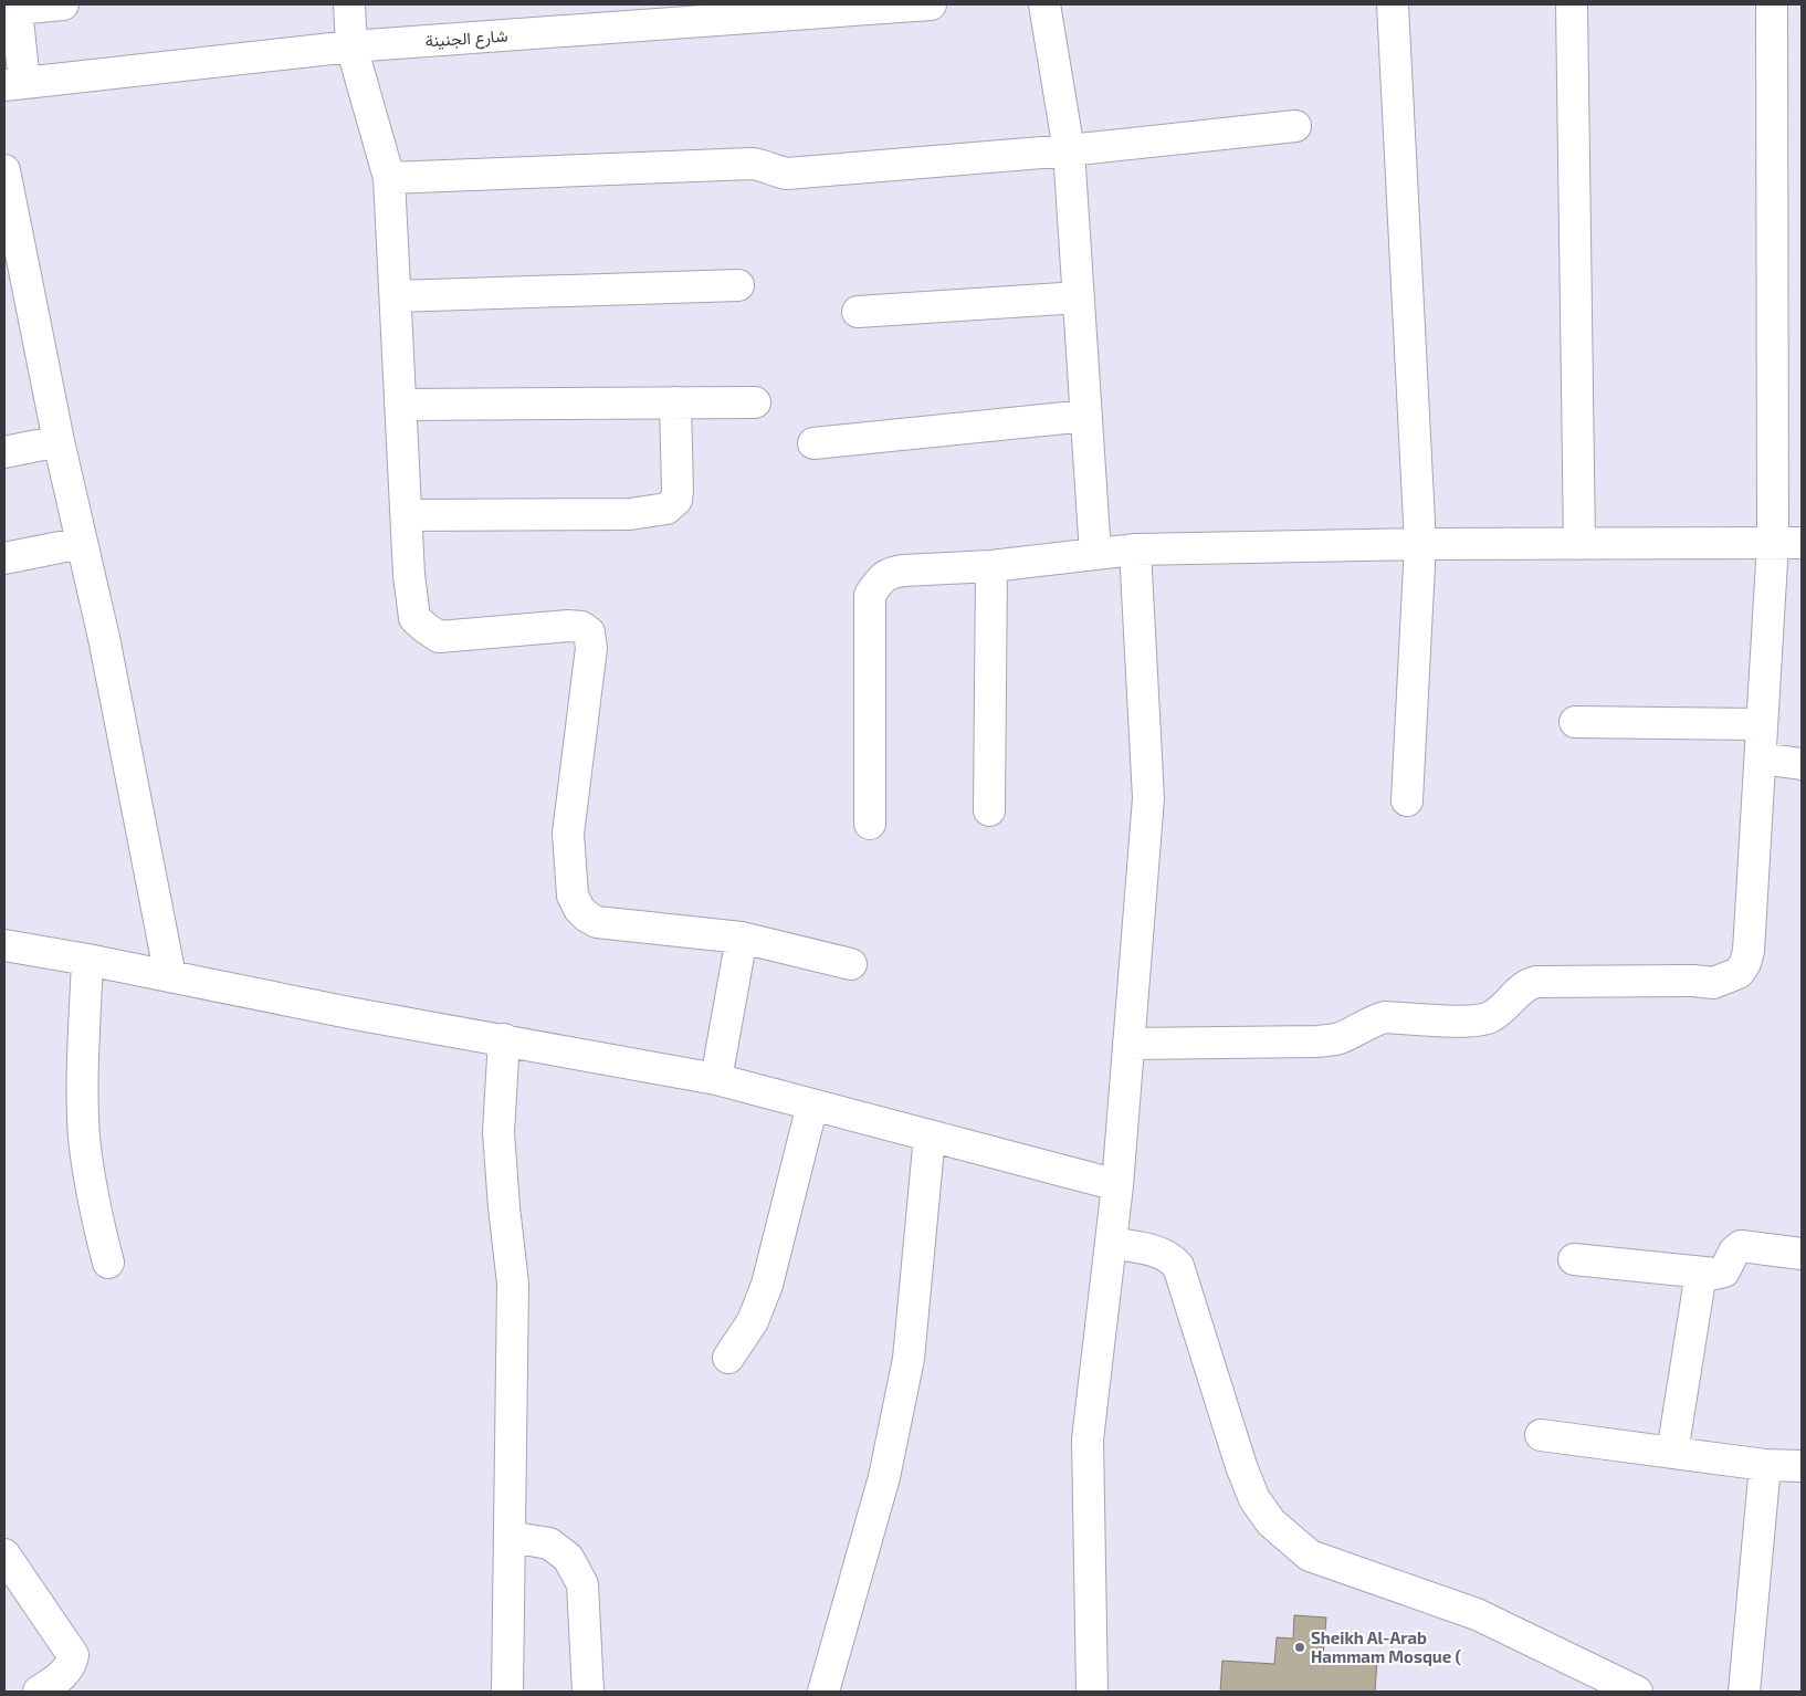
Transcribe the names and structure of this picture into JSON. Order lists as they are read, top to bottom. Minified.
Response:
{"streets":{"street":["شارع الجنينة"]},"places":["Sheikh Al-Arab Hammam Mosque ("]}
